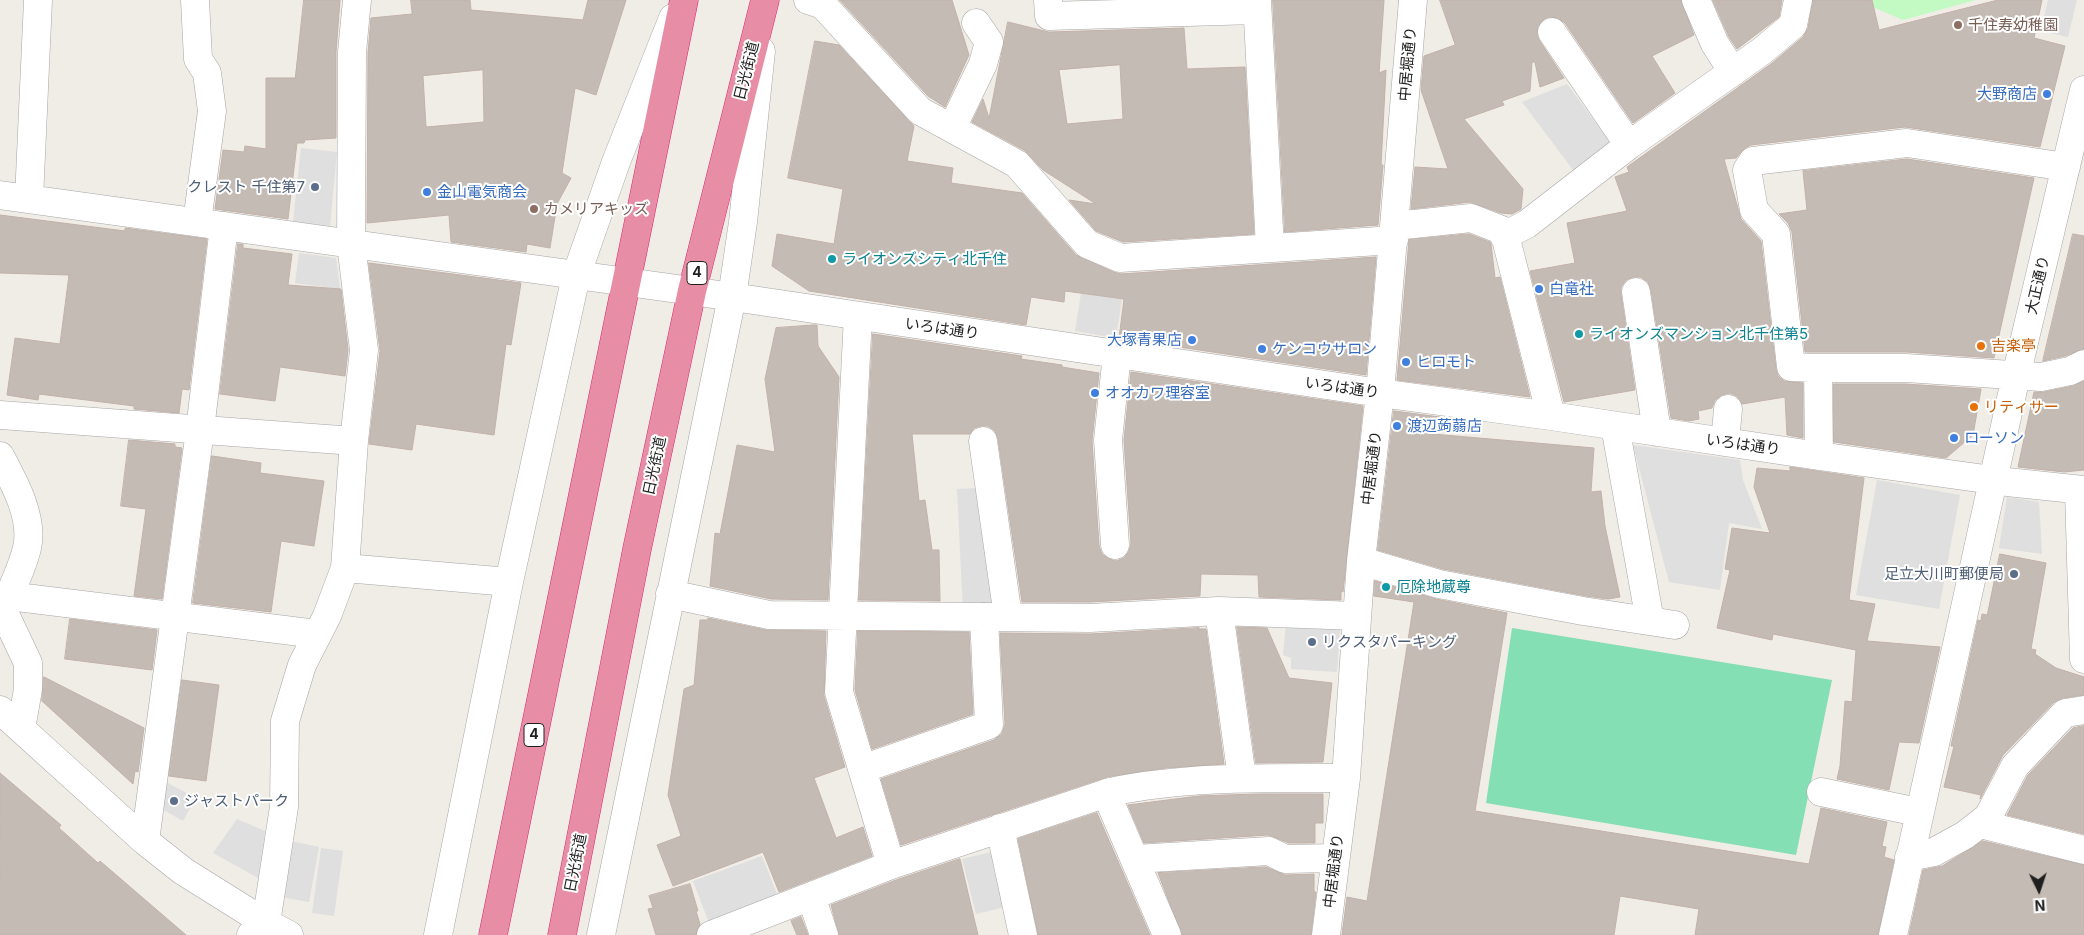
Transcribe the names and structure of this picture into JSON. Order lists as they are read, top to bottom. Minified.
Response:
{"streets":{"highway":["日光街道","4"],"street":["中居堀通り","大正通り","いろは通り"]},"crossings":[["中居堀通り","いろは通り"],["日光街道","いろは通り"],["4","いろは通り"],["大正通り","いろは通り"]],"places":["千住寿幼稚園","大野商店","クレスト 千住第7","金山電気商会","カメリアキッズ","ライオンズシティ北千住","白竜社","ライオンズマンション北千住第5","大塚青果店","吉楽亭","ケンコウサロン","ヒロモト","オオカワ理容室","リティサー","渡辺蒟蒻店","ローソン","足立大川町郵便局","厄除地蔵尊","リクスタパーキング","ジャストパーク"],"north":"bottom"}
